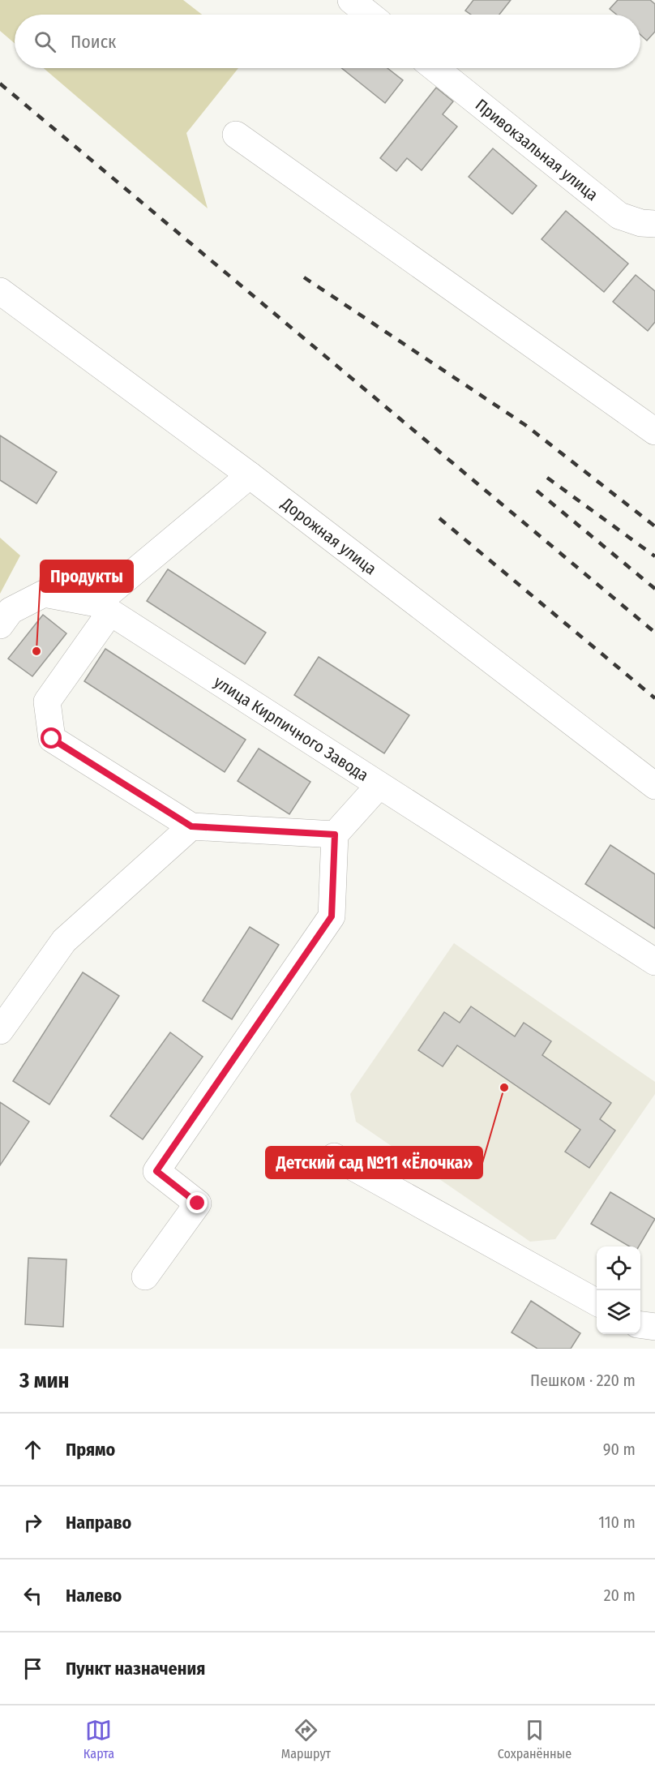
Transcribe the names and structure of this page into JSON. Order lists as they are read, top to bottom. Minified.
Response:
{"streets":{"street":["Привокзальная улица","Дорожная улица","улица Кирпичного Завода"]},"places":["Продукты","Детский сад №11 «Ёлочка»"],"page":{"search":"Поиск","heading":["3 мин","Пешком · 220 m"],"list":[["Прямо","90 m"],["Направо","110 m"],["Налево","20 m"],"Пункт назначения"],"nav":["Карта","Маршрут","Сохранённые"]}}
